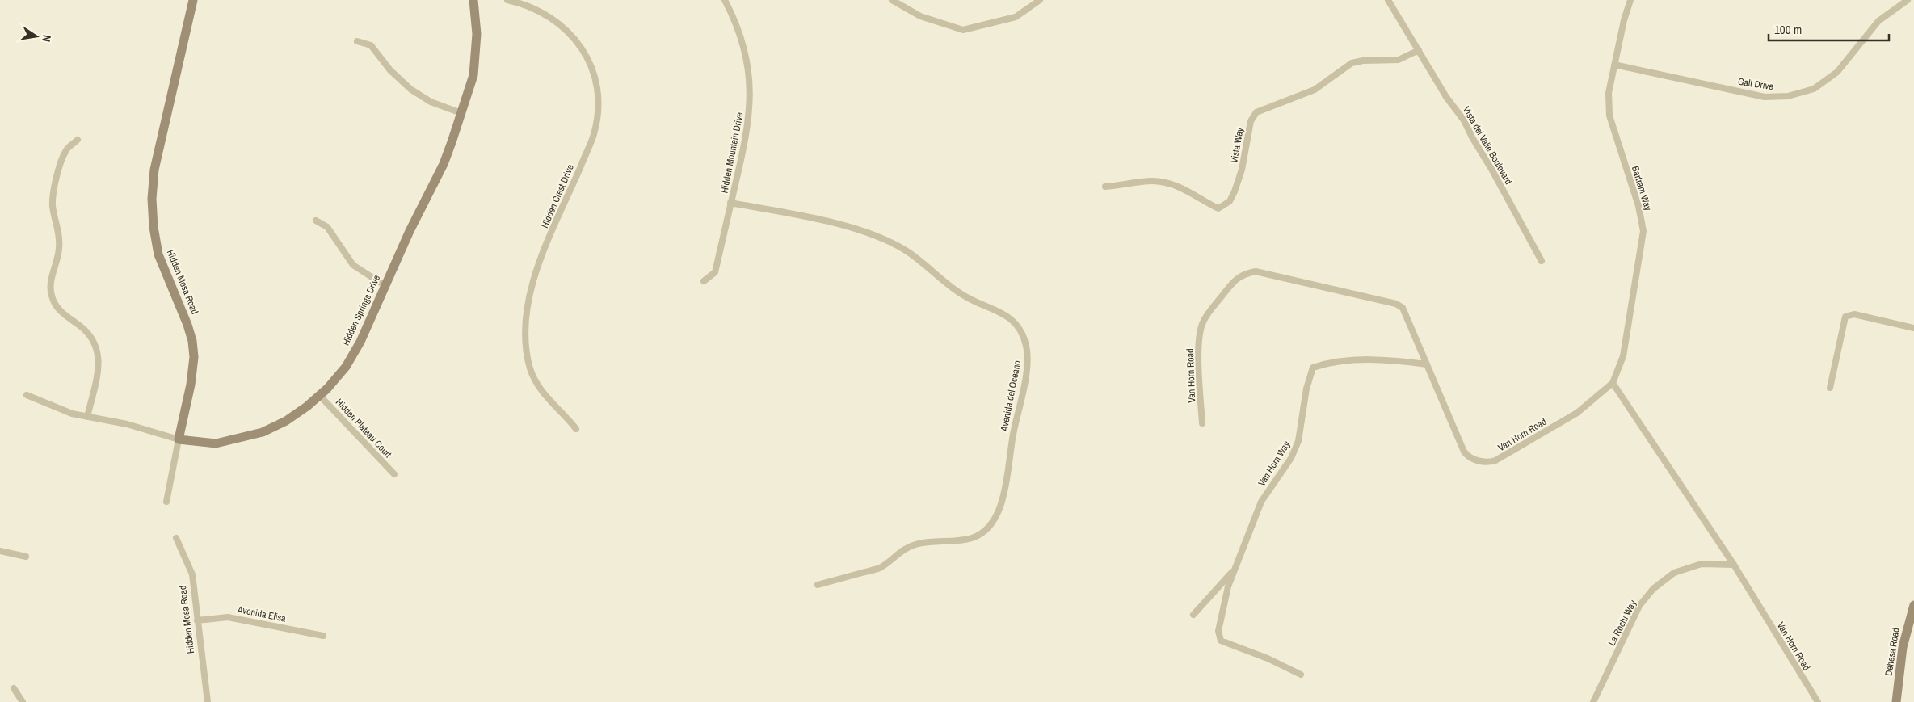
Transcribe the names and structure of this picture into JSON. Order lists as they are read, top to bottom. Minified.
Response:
{"streets":{"street":["Galt Drive","Vista Way","Vista del Valle Boulevard","Hidden Mountain Drive","Bartram Way","Hidden Crest Drive","Hidden Mesa Road","Hidden Springs Drive","Van Horn Road","Avenida del Oceano","Hidden Plateau Court","Van Horn Way","Avenida Elisa","La Rochi Way","Dehesa Road"]},"crossings":[["Galt Drive","Bartram Way"],["Vista Way","Vista del Valle Boulevard"],["Hidden Mountain Drive","Avenida del Oceano"],["Bartram Way","Van Horn Road"],["Hidden Mesa Road","Hidden Springs Drive"],["Hidden Mesa Road","Avenida Elisa"],["Hidden Springs Drive","Hidden Plateau Court"],["Van Horn Road","Van Horn Way"],["Van Horn Road","La Rochi Way"]],"scale_bar":"100 m","north":"right"}
